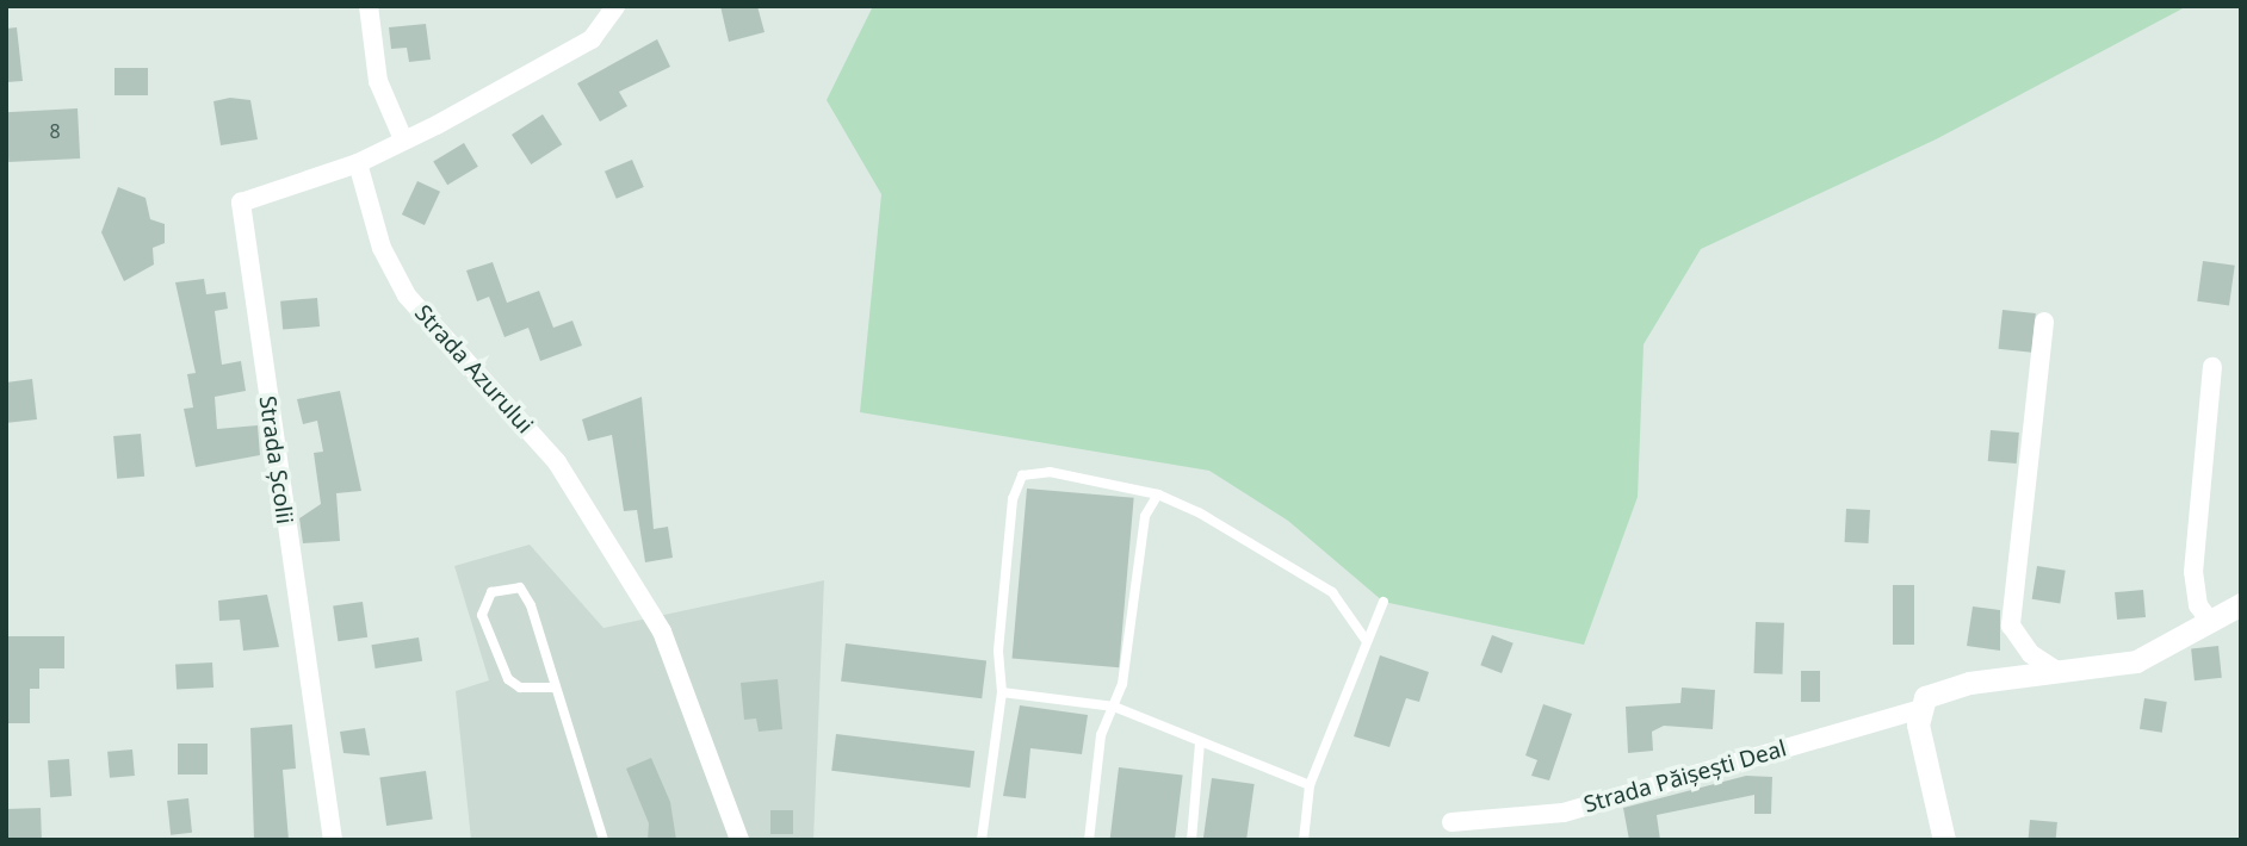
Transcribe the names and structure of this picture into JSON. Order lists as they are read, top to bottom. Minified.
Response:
{"streets":{"street":["Strada Azurului","Strada Școlii","Strada Păișești Deal"]},"crossings":[["Strada Azurului","Strada Școlii"]],"house_numbers":["8"]}
